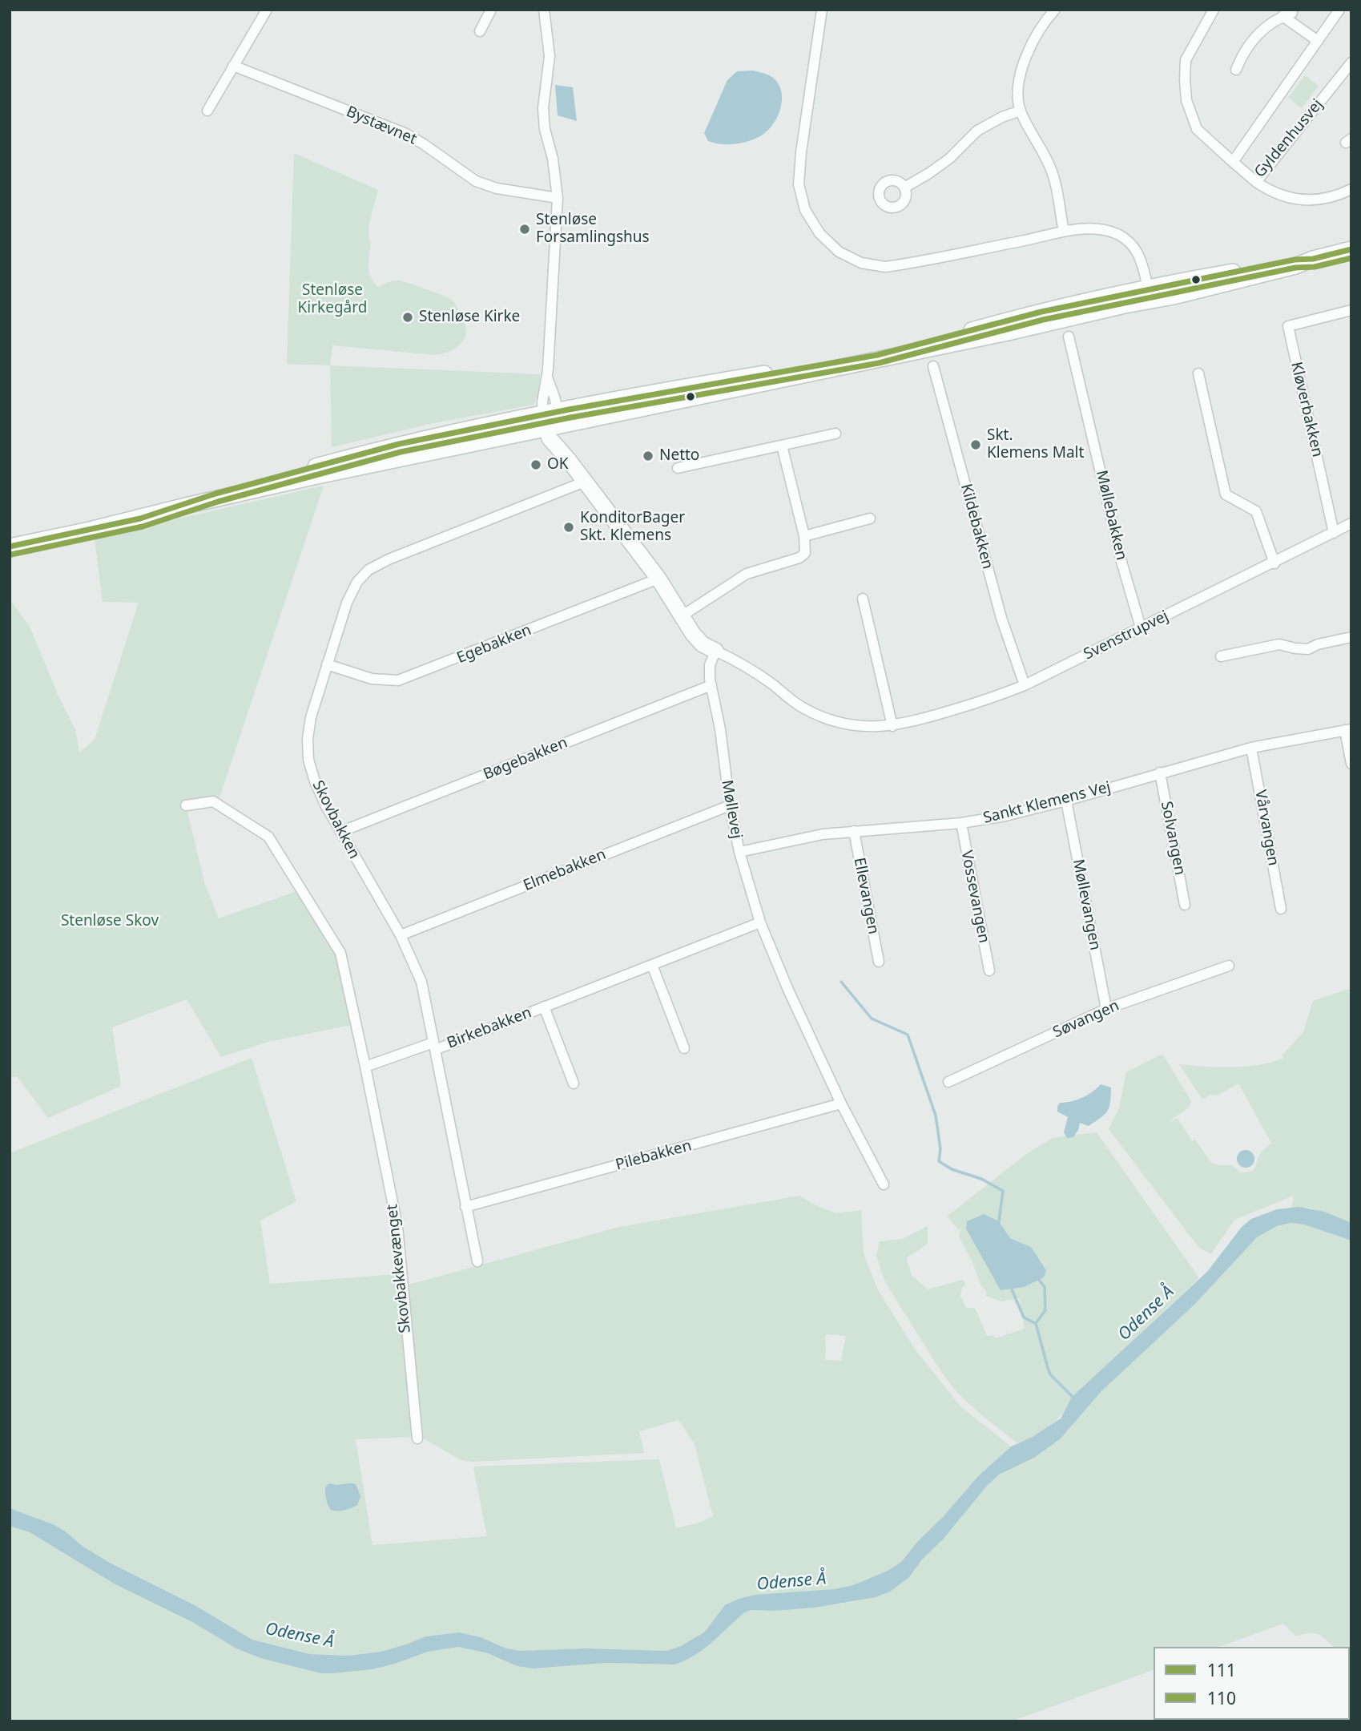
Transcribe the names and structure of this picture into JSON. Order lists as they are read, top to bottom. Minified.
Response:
{"streets":{"street":["Bystævnet","Gyldenhusvej","Kløverbakken","Møllebakken","Kildebakken","Svenstrupvej","Egebakken","Bøgebakken","Sankt Klemens Vej","Møllevej","Skovbakken","Vårvangen","Solvangen","Elmebakken","Ellevangen","Vossevangen","Møllevangen","Søvangen","Birkebakken","Pilebakken","Skovbakkevænget"]},"crossings":[["Kløverbakken","Svenstrupvej"],["Møllebakken","Svenstrupvej"],["Kildebakken","Svenstrupvej"],["Svenstrupvej","Møllevej"],["Egebakken","Skovbakken"],["Bøgebakken","Møllevej"],["Bøgebakken","Skovbakken"],["Sankt Klemens Vej","Møllevej"],["Sankt Klemens Vej","Vårvangen"],["Sankt Klemens Vej","Solvangen"],["Sankt Klemens Vej","Ellevangen"],["Sankt Klemens Vej","Vossevangen"],["Sankt Klemens Vej","Møllevangen"],["Møllevej","Elmebakken"],["Møllevej","Birkebakken"],["Møllevej","Pilebakken"],["Skovbakken","Elmebakken"],["Skovbakken","Birkebakken"],["Skovbakken","Pilebakken"],["Møllevangen","Søvangen"]],"water":["Odense Å"],"parks":["Stenløse Kirkegård","Stenløse Skov"],"places":["Stenløse Forsamlingshus","Stenløse Kirke","Skt. Klemens Malt","Netto","OK","KonditorBager Skt. Klemens"],"lines":["transit line 111","transit line 110"],"legend":["111","110"]}
